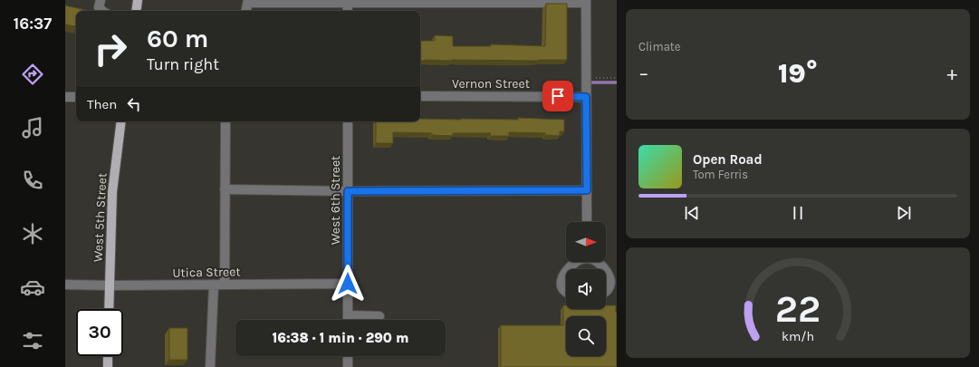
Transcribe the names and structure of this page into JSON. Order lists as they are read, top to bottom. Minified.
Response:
{"streets":{"main road":["West 5th Street"],"street":["Vernon Street","West 6th Street","Utica Street"]},"crossings":[["West 6th Street","Utica Street"],["West 5th Street","Utica Street"]],"north":"right","page":{"tabs":"16:37","tile":"Climate","turn":["60 m","Turn right"],"heat":["−","19°","+"],"then":"Then","song":["Open Road","Tom Ferris"],"limit":"30","trip":"16:38 · 1 min · 290 m","gauge":["22","km/h"]}}
